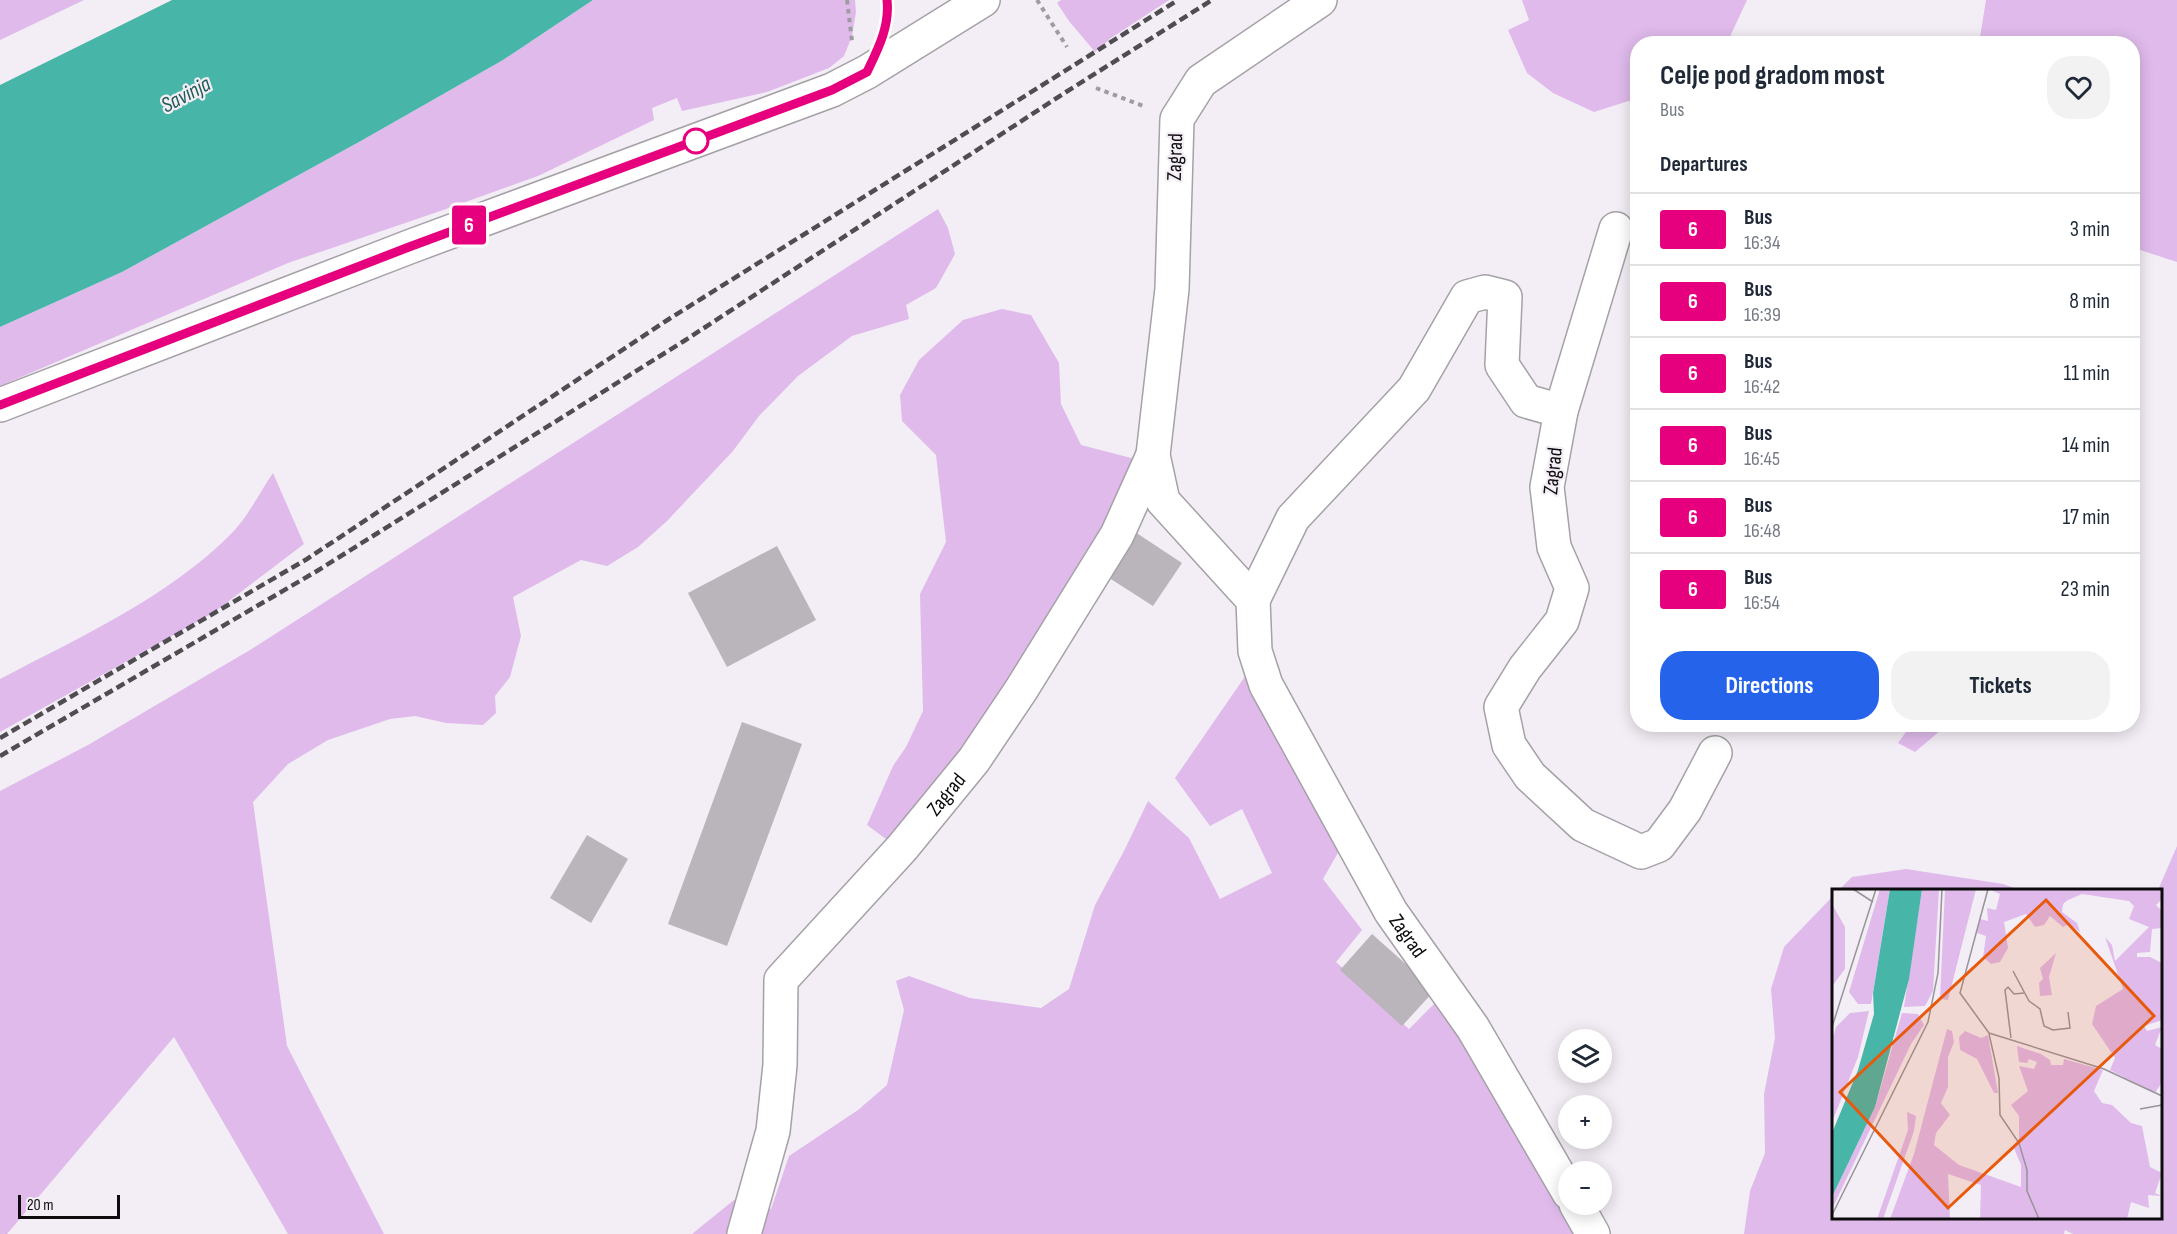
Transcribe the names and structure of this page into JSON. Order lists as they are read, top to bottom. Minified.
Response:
{"streets":{"street":["Zagrad"]},"water":["Savinja"],"lines":["bus line 6"],"scale_bar":"20 m","page":{"on_map":"6","heading":[["Celje pod gradom most","Bus"],"Departures"],"list":[{"mark":"6","name":"Bus","note":"16:34","value":"3 min"},{"mark":"6","name":"Bus","note":"16:39","value":"8 min"},{"mark":"6","name":"Bus","note":"16:42","value":"11 min"},{"mark":"6","name":"Bus","note":"16:45","value":"14 min"},{"mark":"6","name":"Bus","note":"16:48","value":"17 min"},{"mark":"6","name":"Bus","note":"16:54","value":"23 min"}],"buttons":["Directions","Tickets"],"map_buttons":["+","−"],"scale":"20 m"}}
